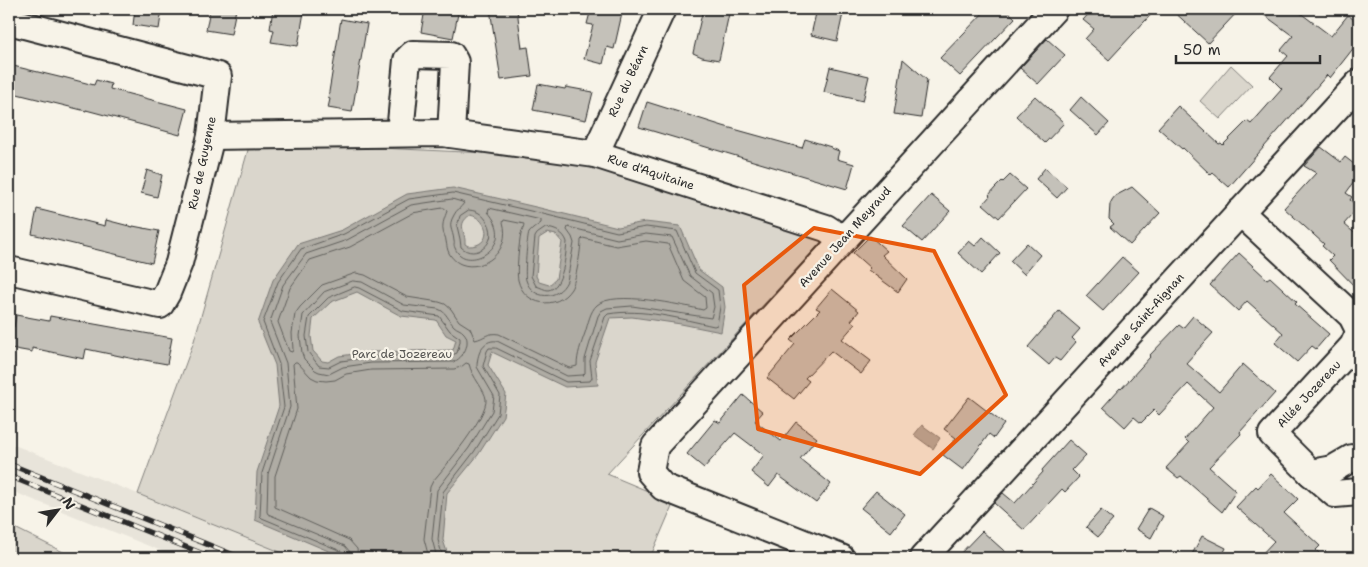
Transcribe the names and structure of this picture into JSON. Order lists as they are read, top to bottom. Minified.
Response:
{"streets":{"street":["Rue du Béarn","Rue de Guyenne","Rue d'Aquitaine","Avenue Jean Meyraud","Avenue Saint-Aignan","Allée Jozereau"]},"crossings":[["Rue du Béarn","Rue d'Aquitaine"],["Rue de Guyenne","Rue d'Aquitaine"],["Rue d'Aquitaine","Avenue Jean Meyraud"],["Avenue Saint-Aignan","Allée Jozereau"]],"parks":["Parc de Jozereau"],"scale_bar":"50 m","north":"top right"}
